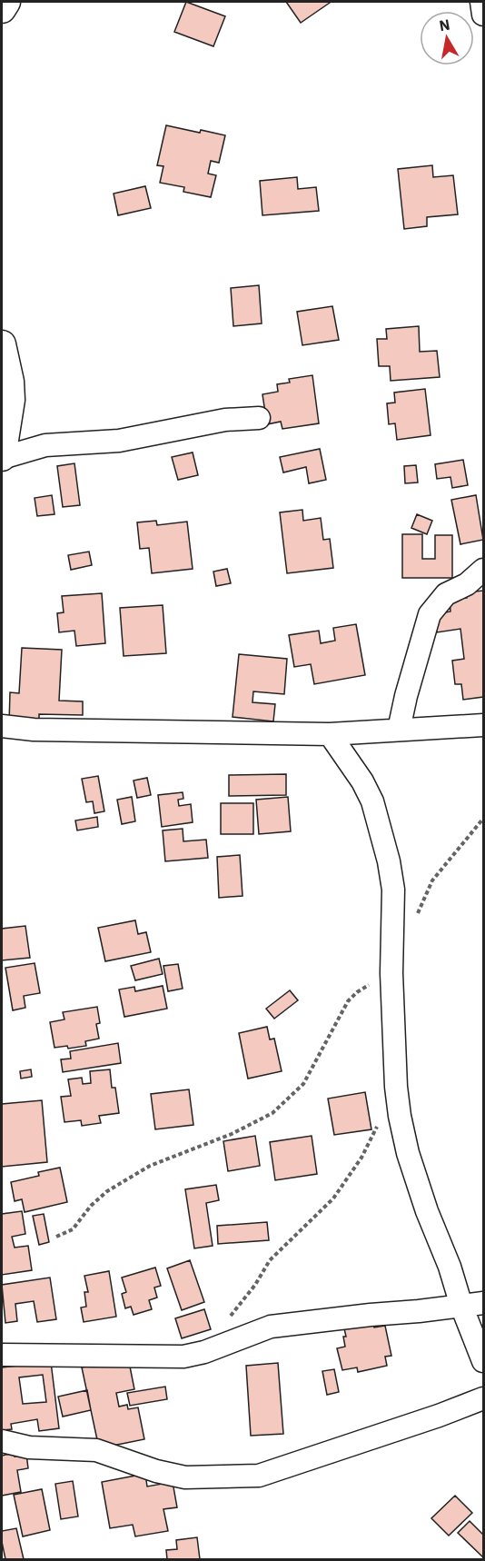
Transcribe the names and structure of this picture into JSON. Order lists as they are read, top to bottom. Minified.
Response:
{"north":"top"}
